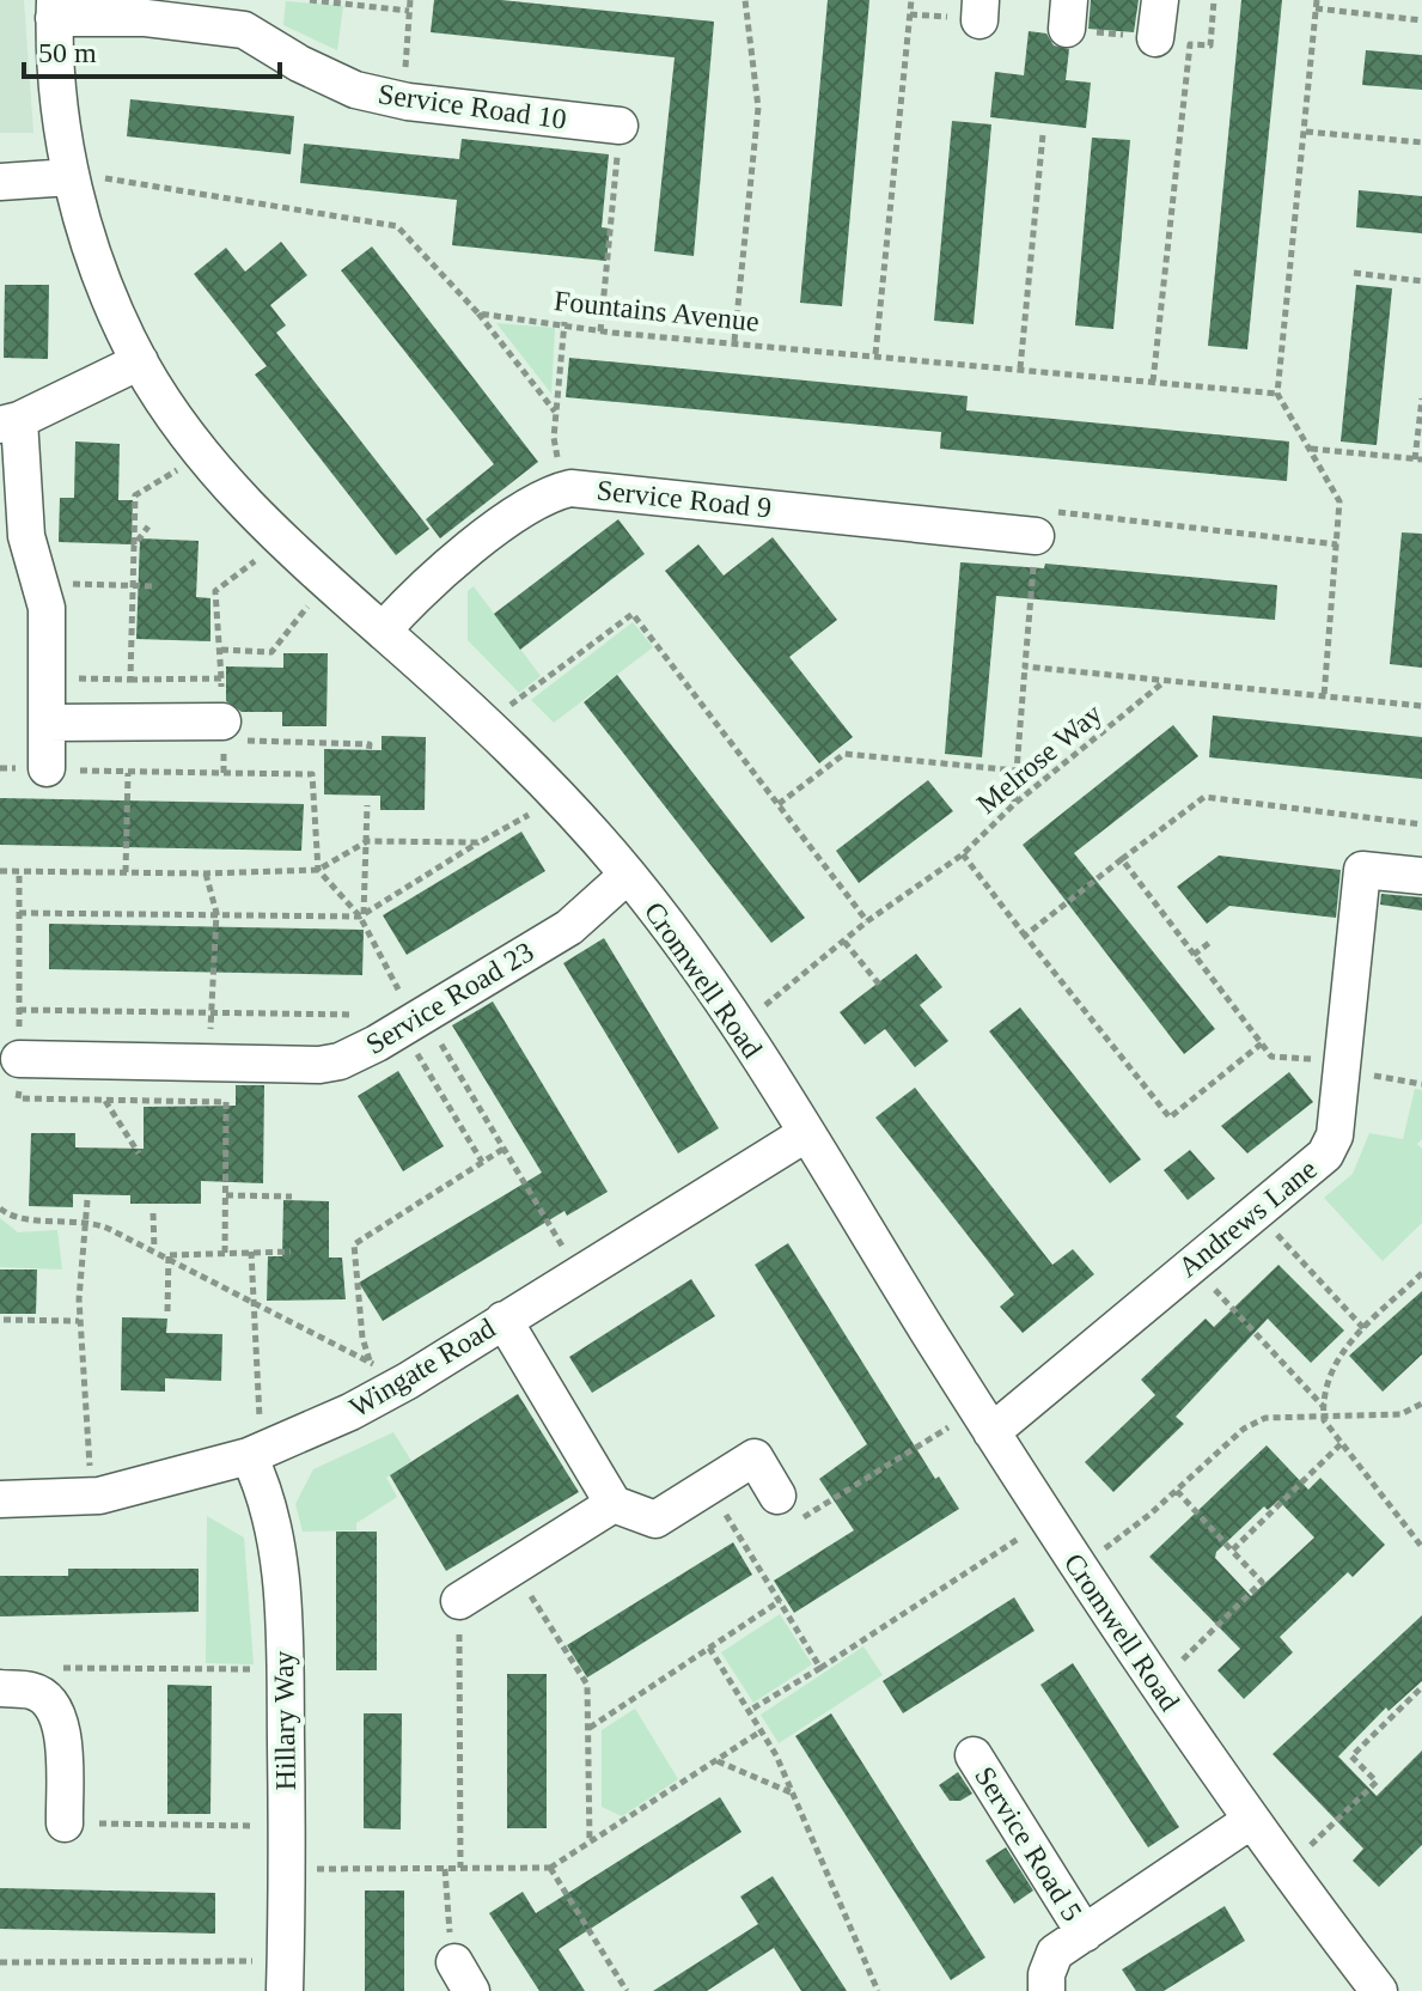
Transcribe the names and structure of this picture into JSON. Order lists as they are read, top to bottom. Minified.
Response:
{"streets":{"street":["Service Road 10","Service Road 9","Cromwell Road","Service Road 23","Andrews Lane","Wingate Road","Hillary Way","Service Road 5"],"path":["Fountains Avenue","Melrose Way"]},"crossings":[["Service Road 10","Cromwell Road"],["Melrose Way","Cromwell Road"],["Cromwell Road","Service Road 23"],["Cromwell Road","Andrews Lane"],["Cromwell Road","Wingate Road"],["Cromwell Road","Service Road 5"],["Wingate Road","Hillary Way"]],"scale_bar":"50 m"}
